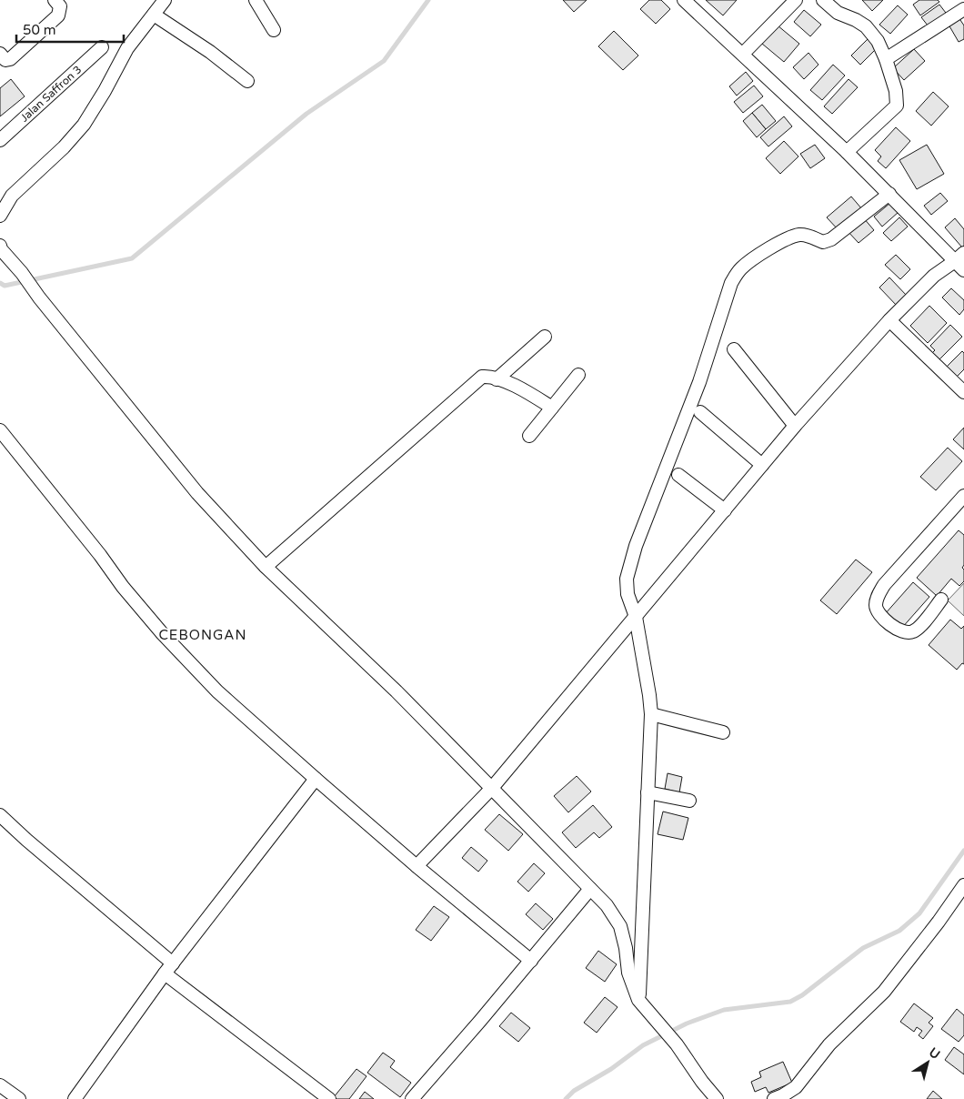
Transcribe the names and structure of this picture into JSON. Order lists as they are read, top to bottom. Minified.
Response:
{"streets":{"street":["Jalan Saffron 3"]},"districts":["CEBONGAN"],"scale_bar":"50 m","north":"top right"}
